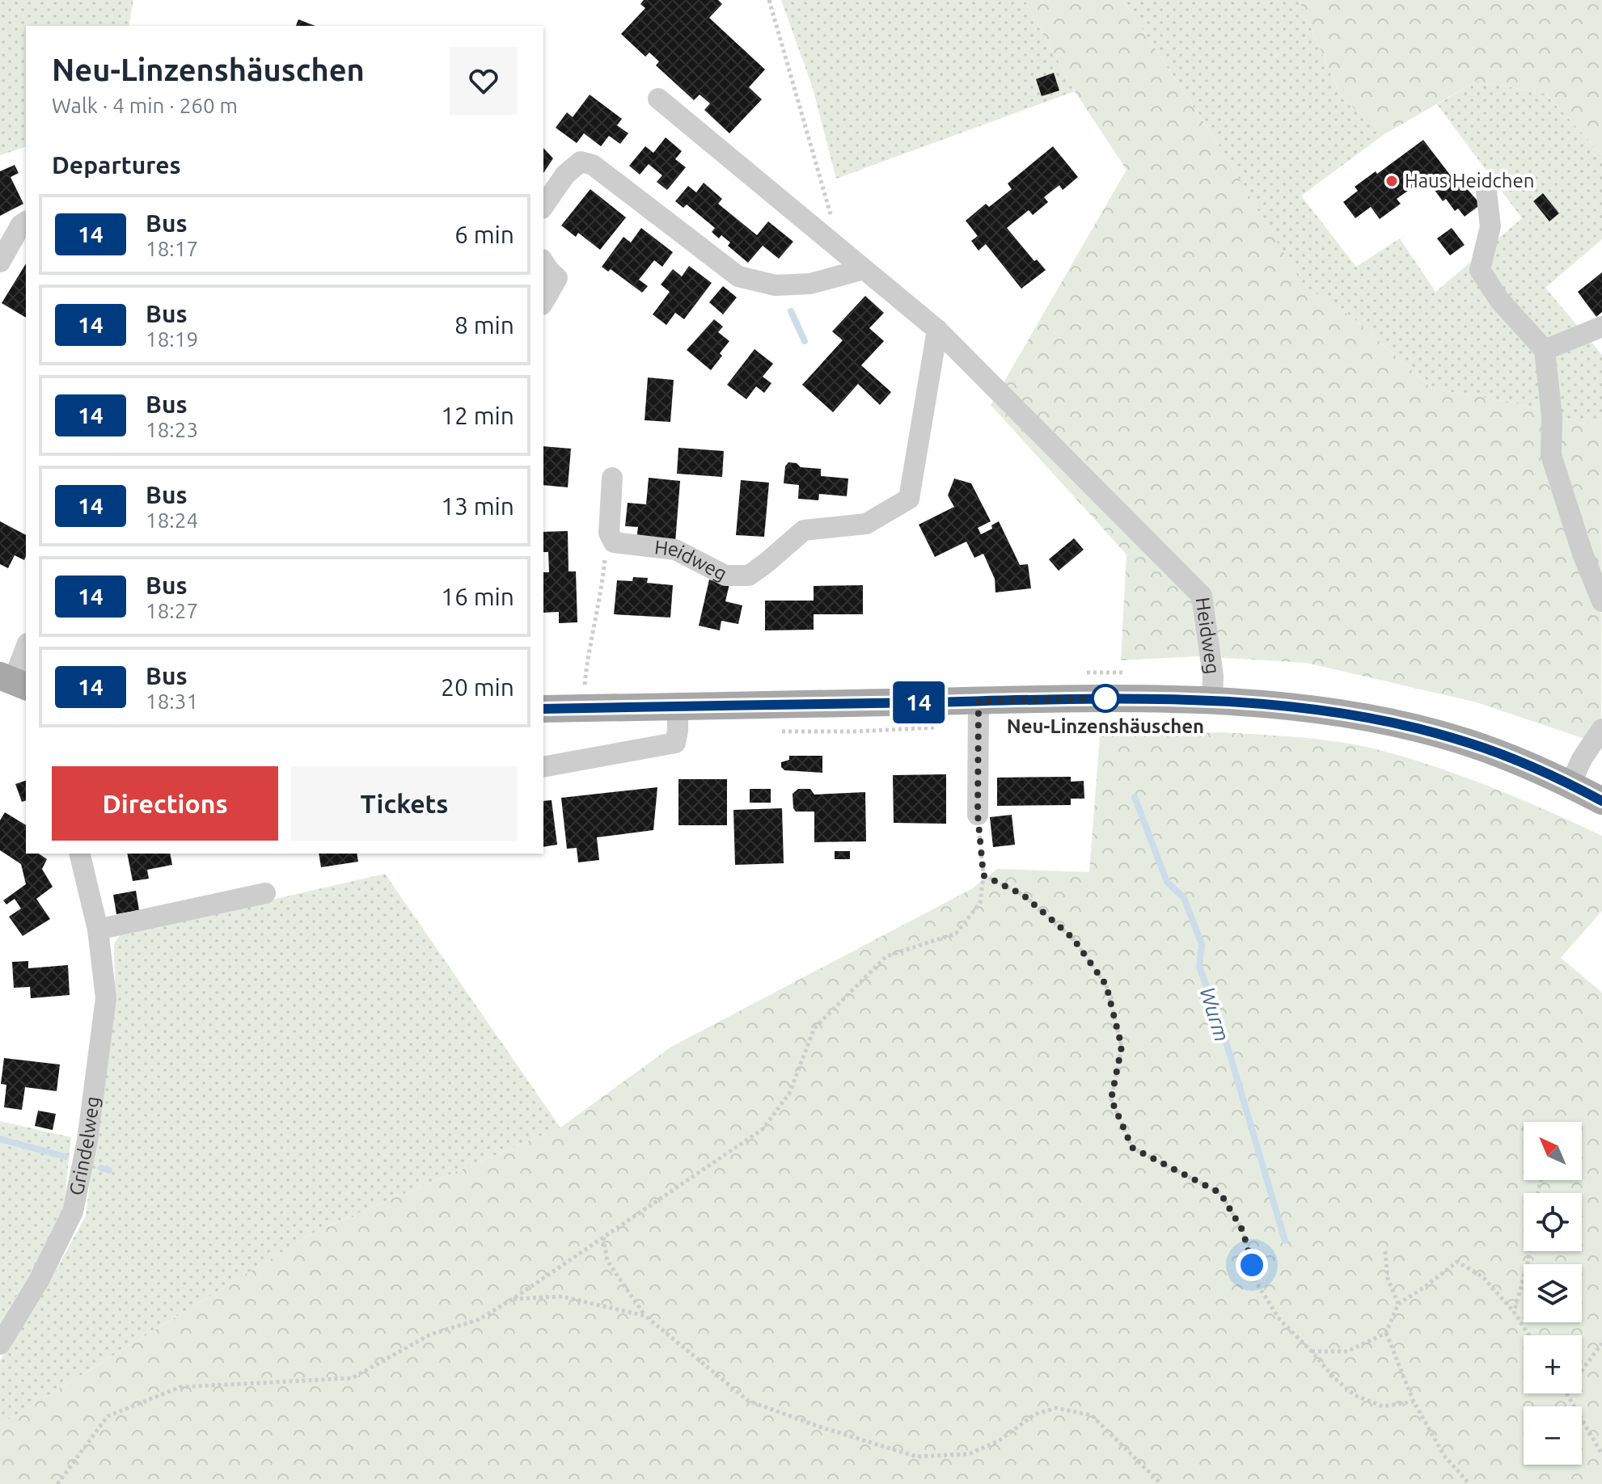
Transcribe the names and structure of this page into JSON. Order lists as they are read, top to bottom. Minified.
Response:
{"streets":{"street":["Heidweg","Grindelweg"]},"water":["Wurm"],"places":["Haus Heidchen","Neu-Linzenshäuschen"],"lines":["bus line 14"],"north":"top left","page":{"on_map":"14","heading":[["Neu-Linzenshäuschen","Walk · 4 min · 260 m"],"Departures"],"list":[{"mark":"14","name":"Bus","note":"18:17","value":"6 min"},{"mark":"14","name":"Bus","note":"18:19","value":"8 min"},{"mark":"14","name":"Bus","note":"18:23","value":"12 min"},{"mark":"14","name":"Bus","note":"18:24","value":"13 min"},{"mark":"14","name":"Bus","note":"18:27","value":"16 min"},{"mark":"14","name":"Bus","note":"18:31","value":"20 min"}],"buttons":["Directions","Tickets"],"map_buttons":["+","−"]}}
